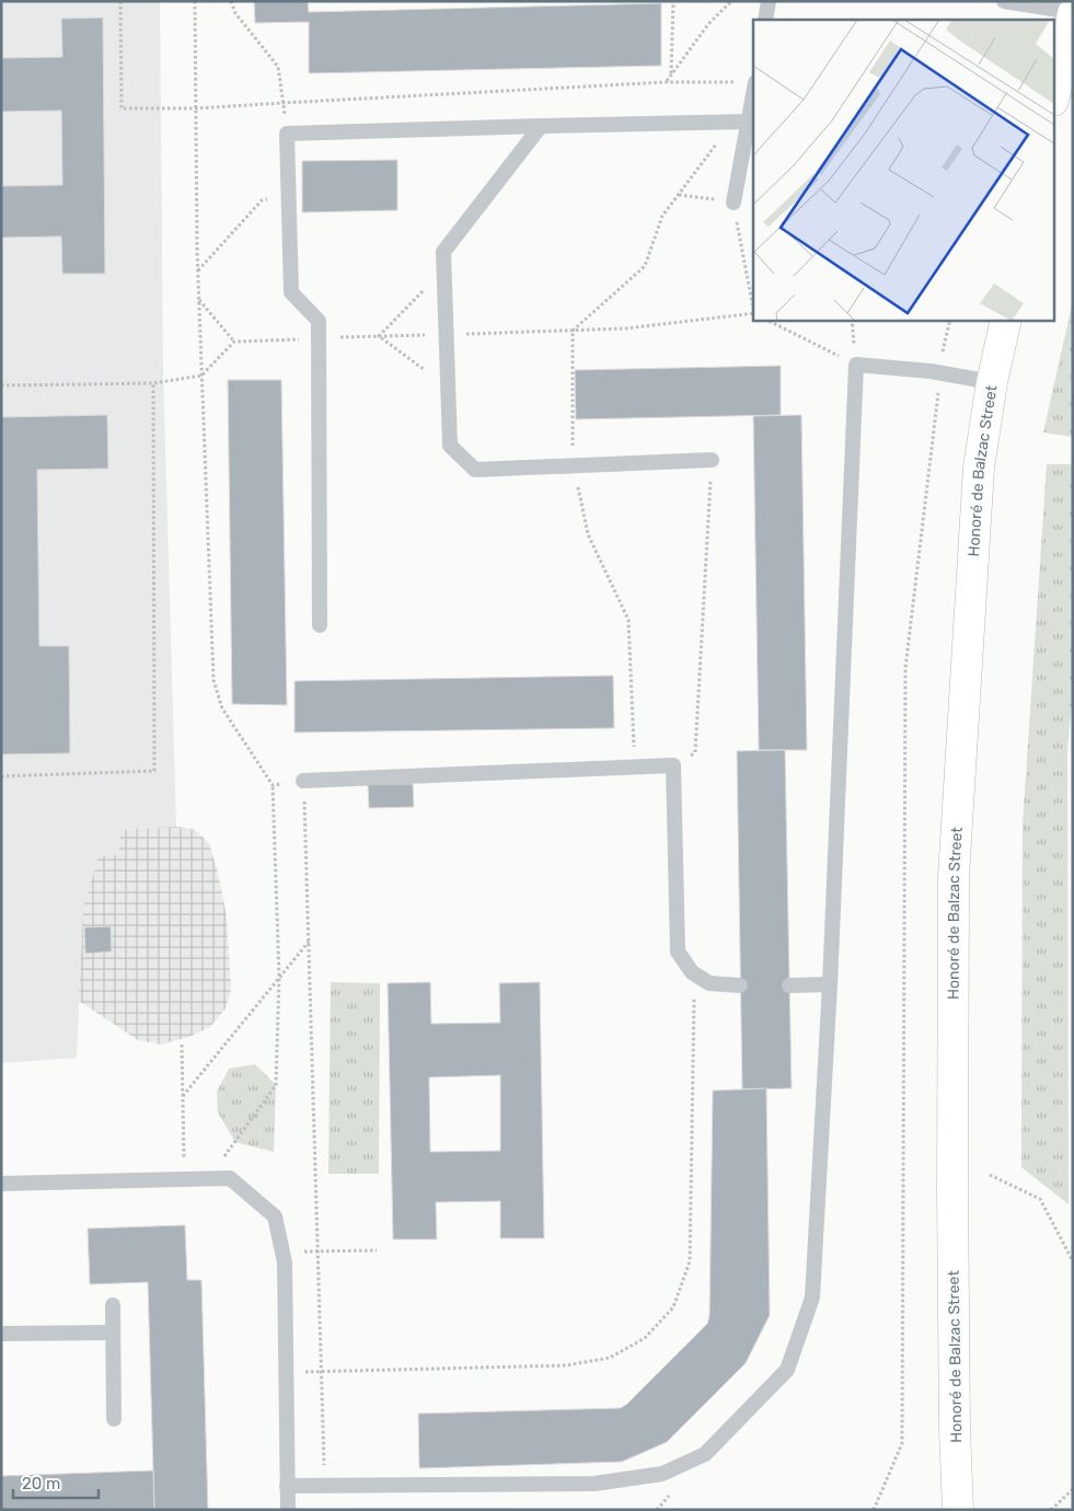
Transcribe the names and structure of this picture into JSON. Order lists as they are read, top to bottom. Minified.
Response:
{"streets":{"street":["Honoré de Balzac Street"]},"scale_bar":"20 m"}
